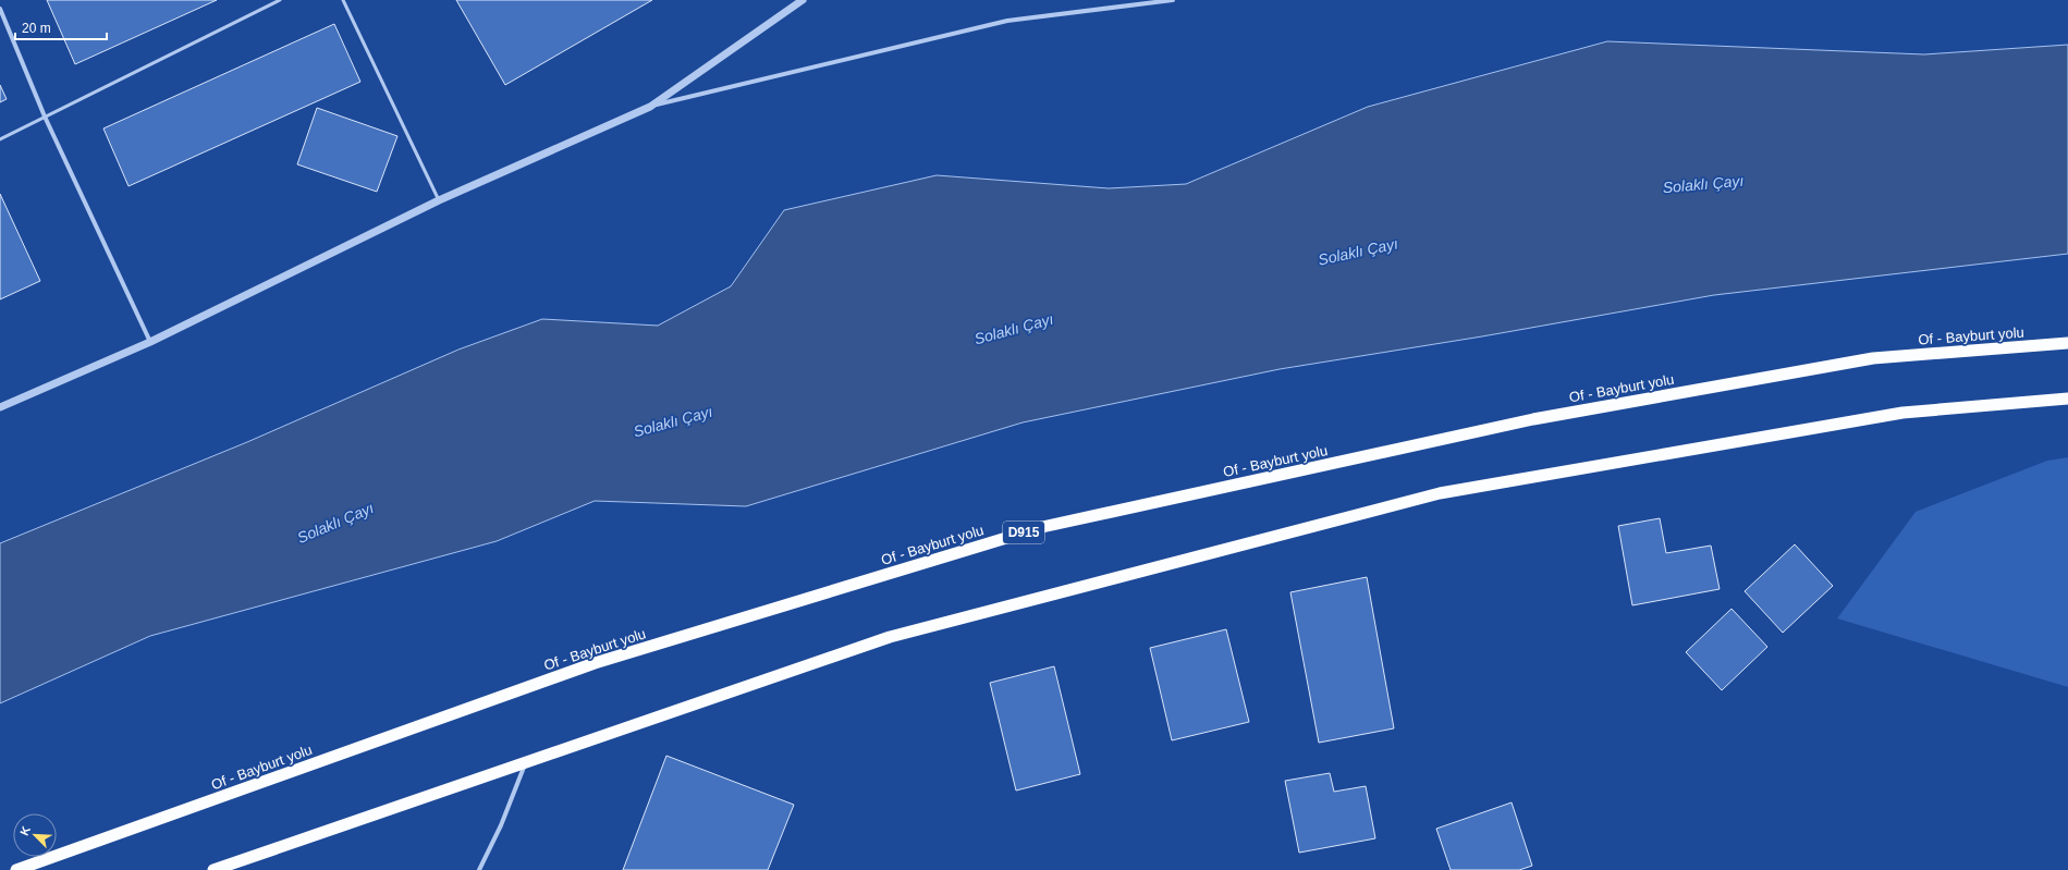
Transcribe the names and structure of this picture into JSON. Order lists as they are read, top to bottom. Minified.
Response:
{"streets":{"highway":["Of - Bayburt yolu","D915"]},"water":["Solaklı Çayı"],"scale_bar":"20 m","north":"top left"}
